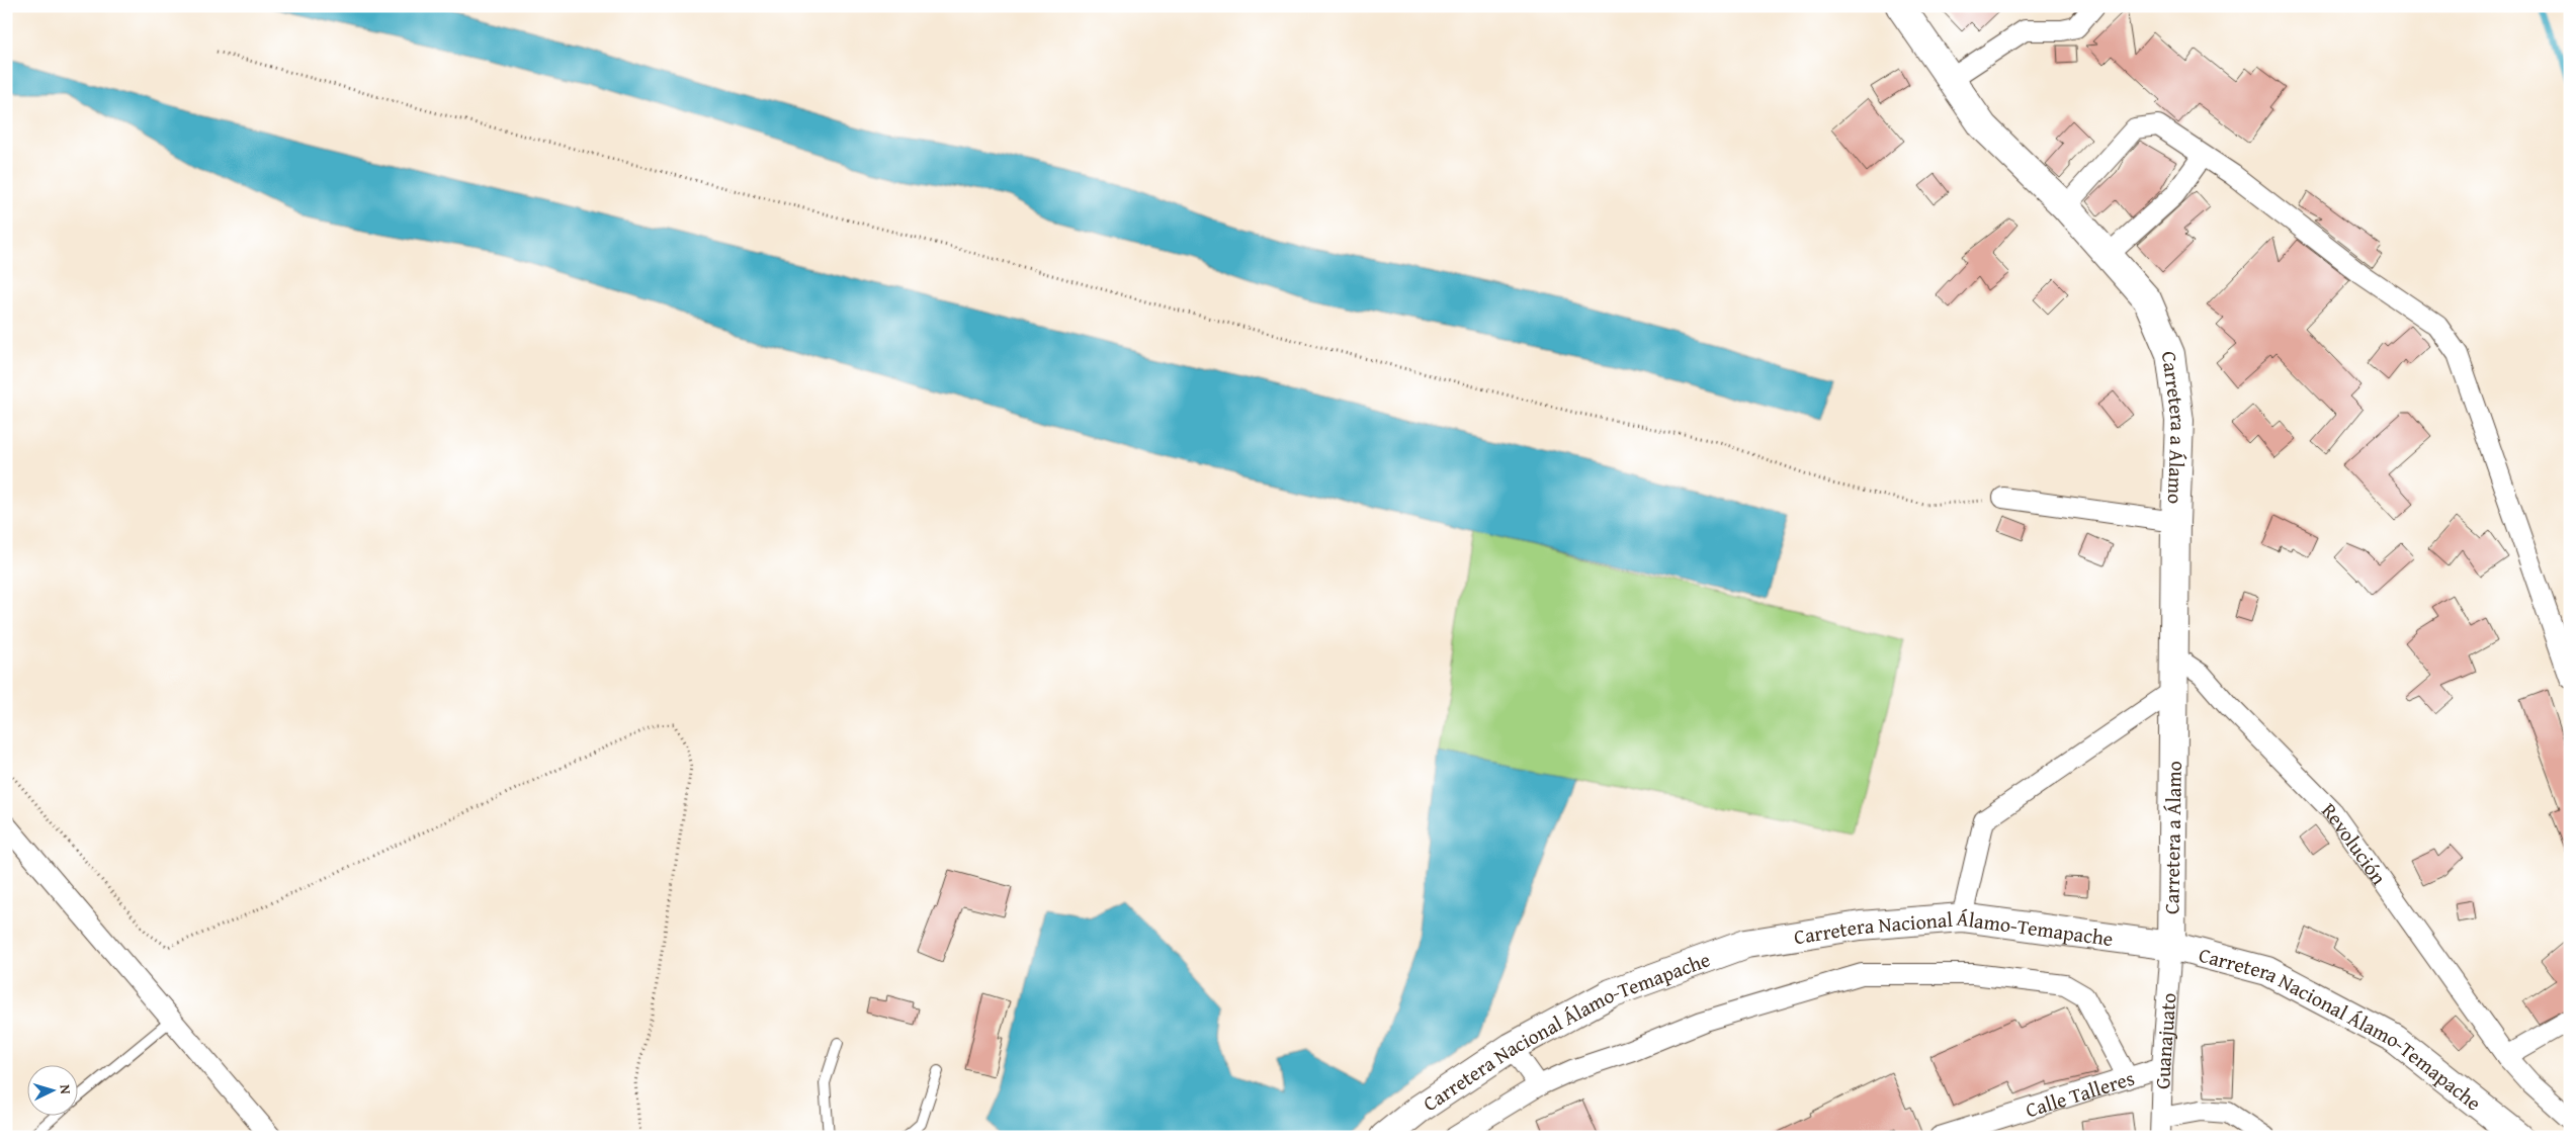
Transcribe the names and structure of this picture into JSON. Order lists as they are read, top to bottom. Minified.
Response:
{"streets":{"main road":["Carretera a Álamo","Carretera Nacional Álamo-Temapache"],"street":["Revolución","Guanajuato","Calle Talleres"]},"crossings":[["Carretera a Álamo","Revolución"],["Carretera a Álamo","Carretera Nacional Álamo-Temapache"],["Carretera a Álamo","Guanajuato"],["Carretera Nacional Álamo-Temapache","Guanajuato"],["Guanajuato","Calle Talleres"]],"north":"right"}
